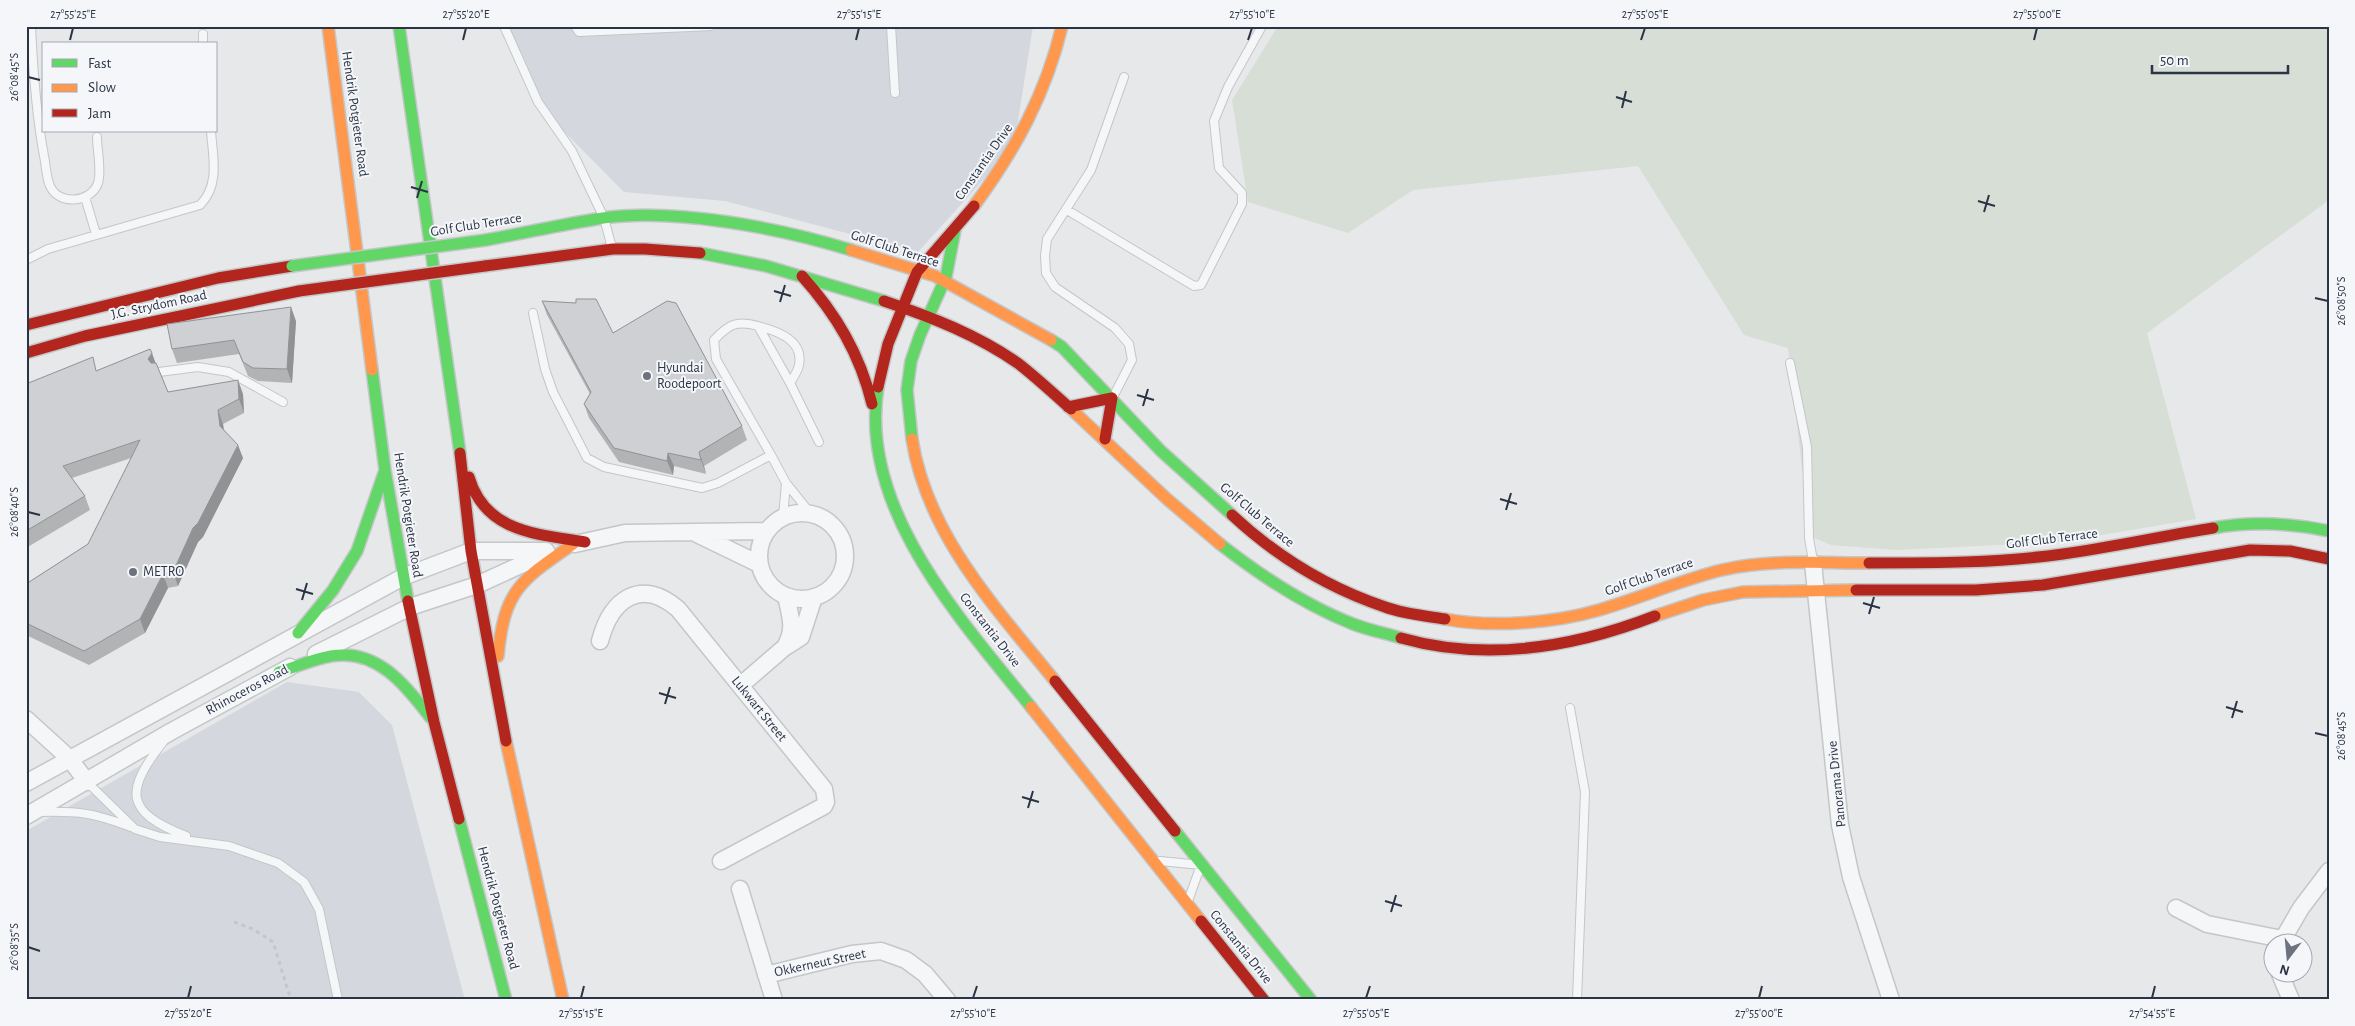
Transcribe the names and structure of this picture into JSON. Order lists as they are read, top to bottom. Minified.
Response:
{"streets":{"street":["Hendrik Potgieter Road","Constantia Drive","Golf Club Terrace","J.G. Strydom Road","Rhinoceros Road","Lukwart Street","Panorama Drive","Okkerneut Street"]},"crossings":[["Hendrik Potgieter Road","Rhinoceros Road"],["Constantia Drive","Golf Club Terrace"],["Golf Club Terrace","J.G. Strydom Road"],["Golf Club Terrace","Panorama Drive"]],"places":["Hyundai Roodepoort","METRO"],"legend":["Fast","Slow","Jam"],"scale_bar":"50 m","north":"bottom","coordinates":["27°55'25\"E","27°55'20\"E","27°55'15\"E","27°55'10\"E","27°55'05\"E","27°55'00\"E","26°08'45\"S","26°08'50\"S","26°08'40\"S","26°08'35\"S","27°54'55\"E"]}
